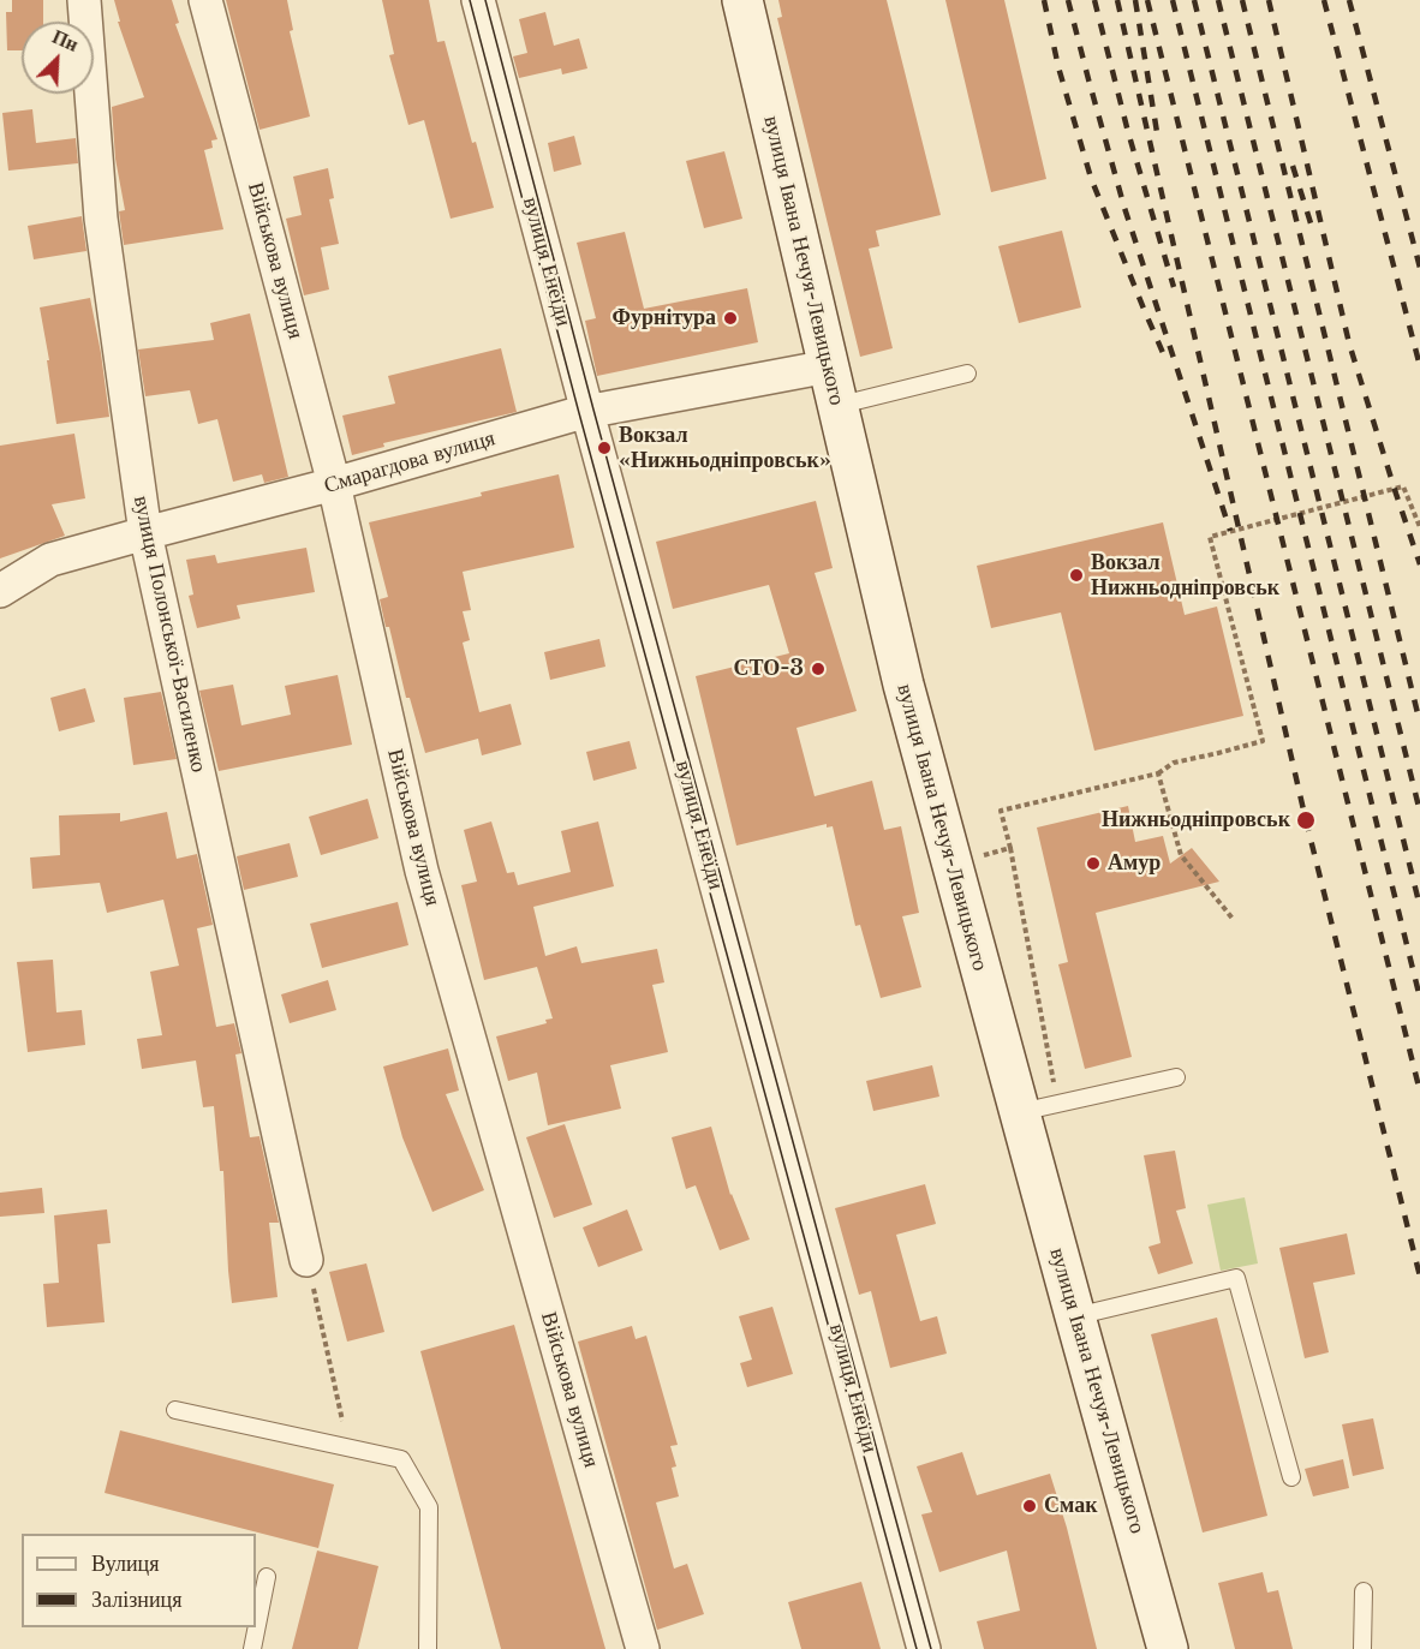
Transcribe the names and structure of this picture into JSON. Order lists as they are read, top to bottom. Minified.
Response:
{"streets":{"street":["Військова вулиця","вулиця Івана Нечуя-Левицького","вулиця Енеїди","Смарагдова вулиця","вулиця Полонської-Василенко"]},"crossings":[["Військова вулиця","Смарагдова вулиця"],["вулиця Івана Нечуя-Левицького","Смарагдова вулиця"],["вулиця Енеїди","Смарагдова вулиця"],["Смарагдова вулиця","вулиця Полонської-Василенко"]],"places":["Фурнітура","Вокзал «Нижньодніпровськ»","Вокзал Нижньодніпровськ","СТО-3","Нижньодніпровськ","Амур","Смак"],"legend":["Вулиця","Залізниця"],"north":"top right"}
